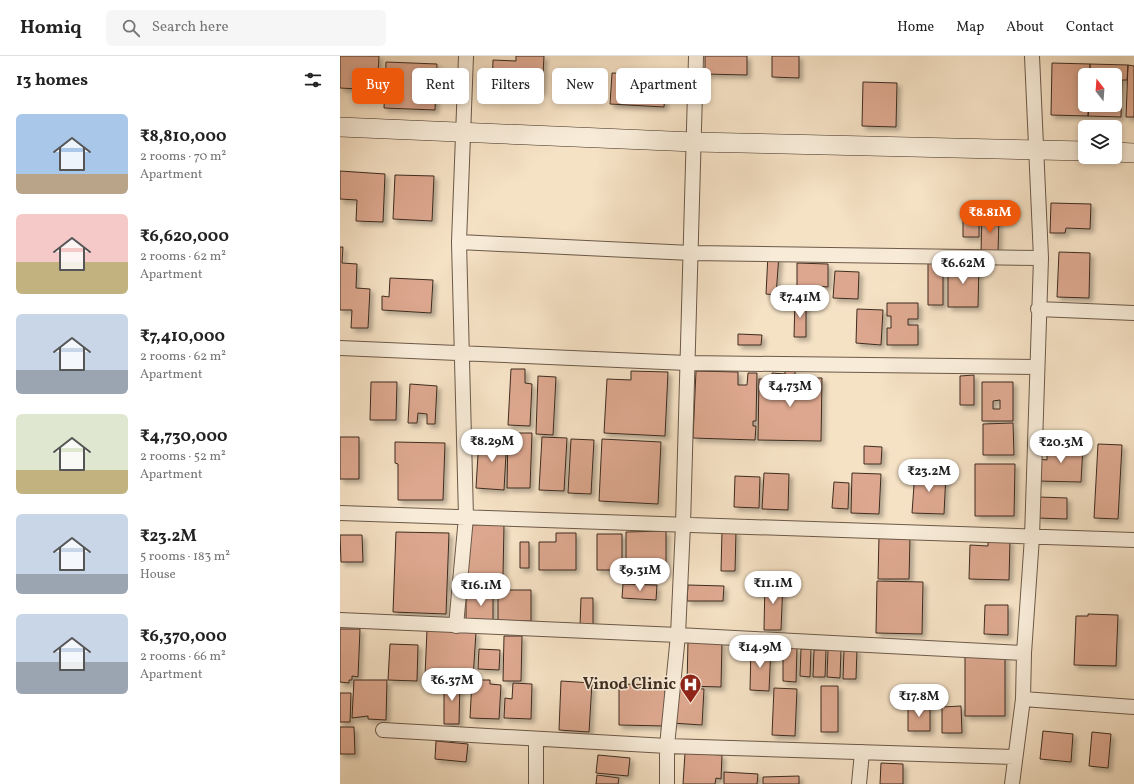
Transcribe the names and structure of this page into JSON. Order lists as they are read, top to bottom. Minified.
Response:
{"places":{"hospital":["Vinod Clinic"]},"north":"top","page":{"header":"Homiq","search":"Search here","nav":["Home","Map","About","Contact"],"heading":"13 homes","chip":["Buy","Rent","Filters","New","Apartment"],"list":[{"name":"₹8,810,000","note":"2 rooms · 70 m² · Apartment"},{"name":"₹6,620,000","note":"2 rooms · 62 m² · Apartment"},{"name":"₹7,410,000","note":"2 rooms · 62 m² · Apartment"},{"name":"₹4,730,000","note":"2 rooms · 52 m² · Apartment"},{"name":"₹23.2M","note":"5 rooms · 183 m² · House"},{"name":"₹6,370,000","note":"2 rooms · 66 m² · Apartment"}],"price":["₹8.81M","₹6.62M","₹7.41M","₹4.73M","₹8.29M","₹20.3M","₹23.2M","₹9.31M","₹11.1M","₹16.1M","₹14.9M","₹6.37M","₹17.8M"]}}
